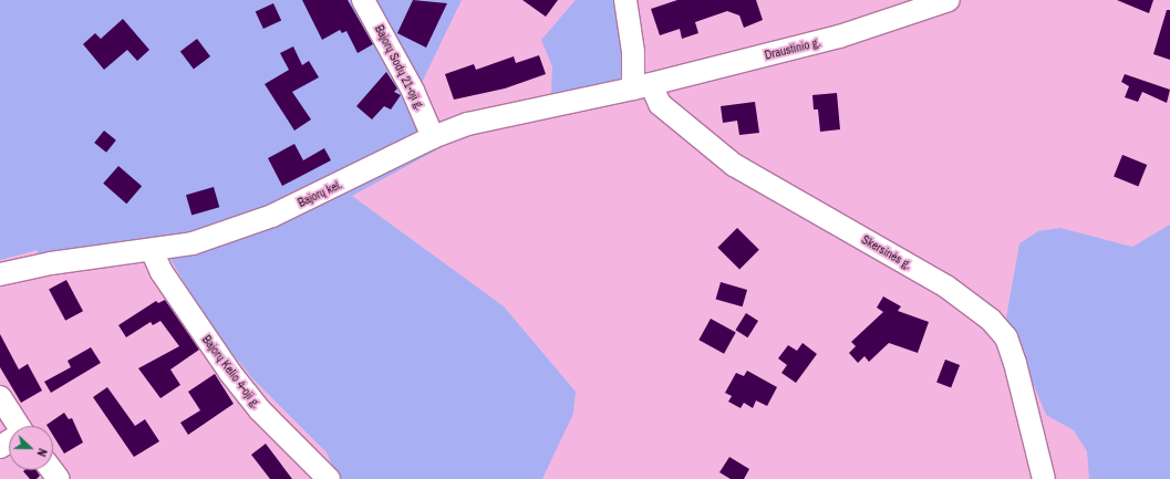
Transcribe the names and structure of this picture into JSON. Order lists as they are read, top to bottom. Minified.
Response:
{"streets":{"street":["Draustinio g.","Bajorų Sodų 21-oji g.","Bajorų kel.","Skersinės g.","Bajorų Kelio 4-oji g."]},"crossings":[["Draustinio g.","Bajorų kel."],["Draustinio g.","Skersinės g."],["Bajorų Sodų 21-oji g.","Bajorų kel."],["Bajorų kel.","Skersinės g."],["Bajorų kel.","Bajorų Kelio 4-oji g."]],"north":"right"}
